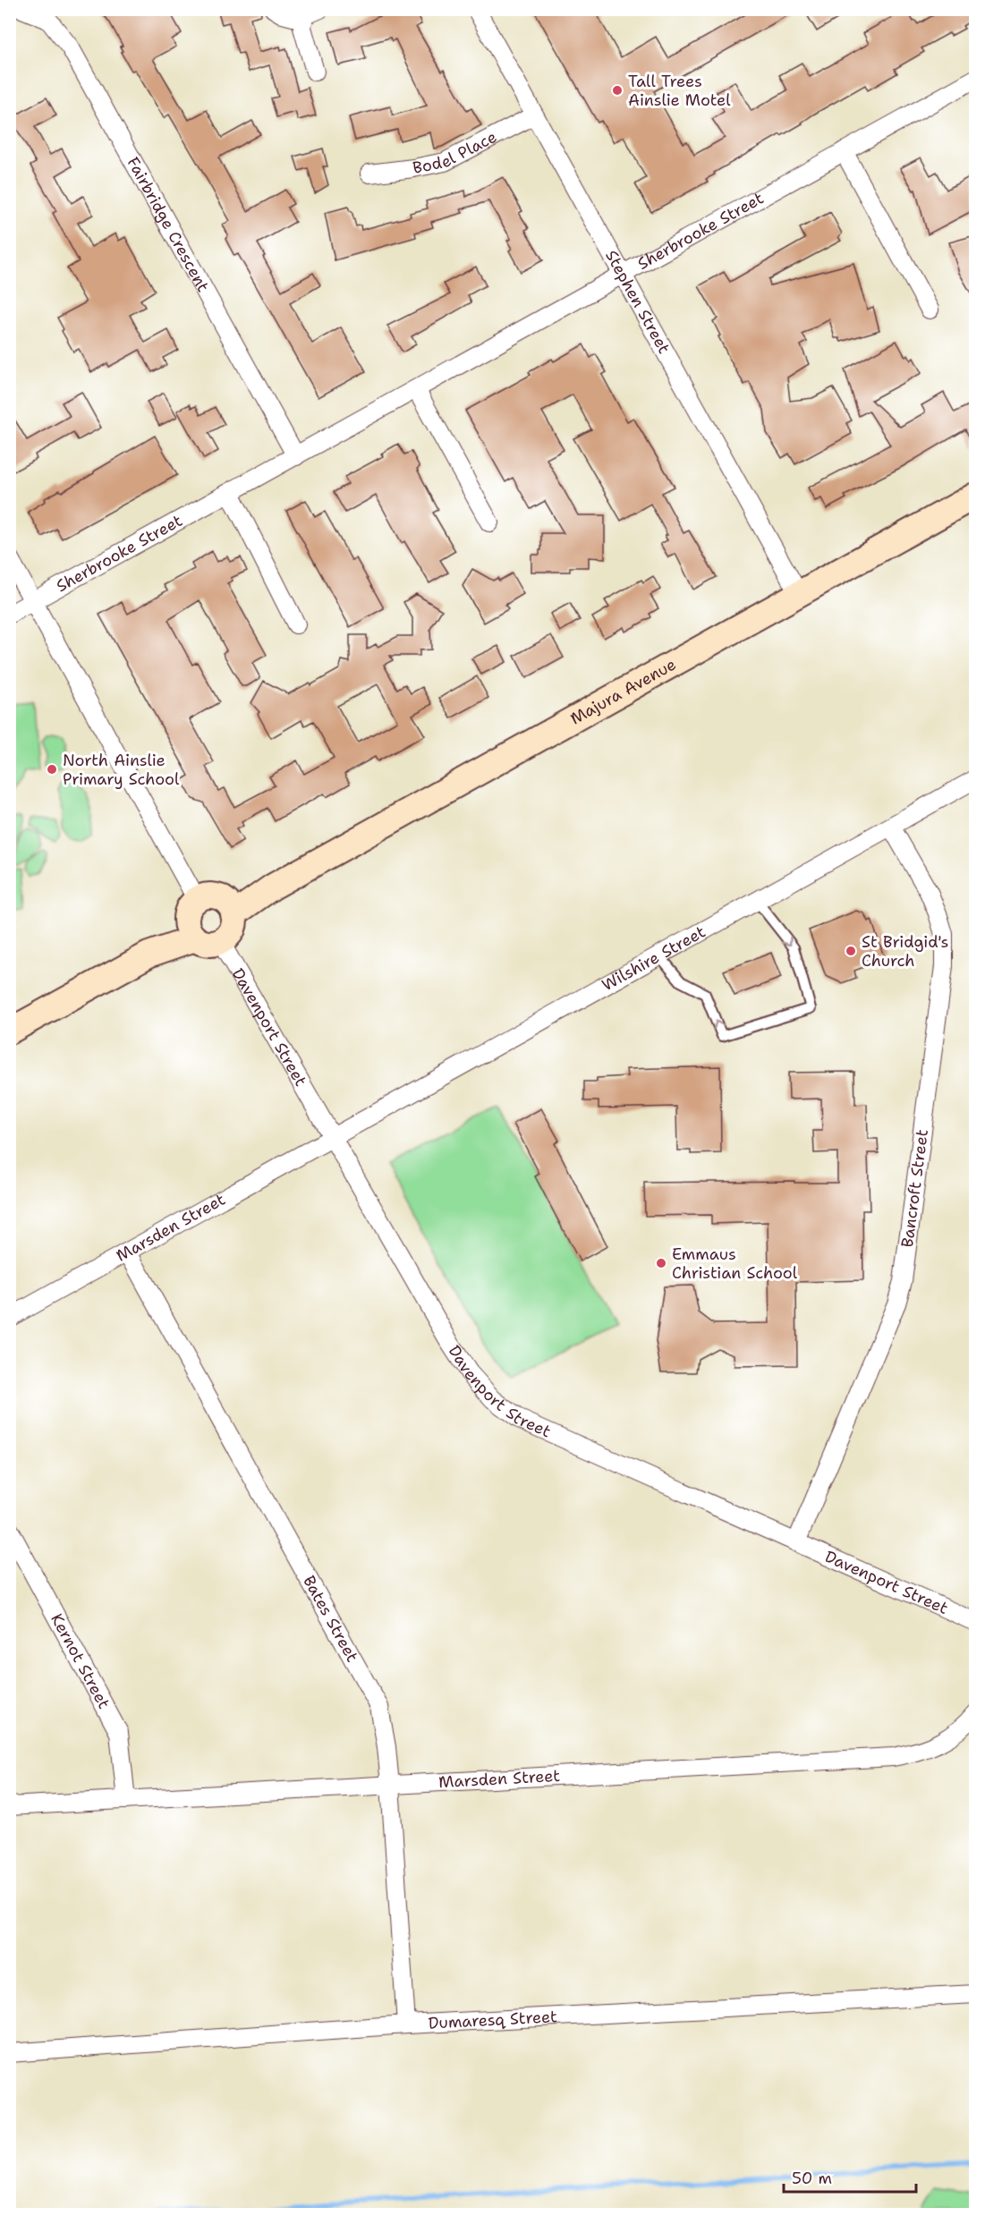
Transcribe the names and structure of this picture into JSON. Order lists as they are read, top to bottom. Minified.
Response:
{"streets":{"main road":["Majura Avenue"],"street":["Bodel Place","Fairbridge Crescent","Sherbrooke Street","Stephen Street","Wilshire Street","Davenport Street","Bancroft Street","Marsden Street","Bates Street","Kernot Street","Dumaresq Street"]},"crossings":[["Bodel Place","Stephen Street"],["Fairbridge Crescent","Sherbrooke Street"],["Sherbrooke Street","Stephen Street"],["Stephen Street","Majura Avenue"],["Wilshire Street","Davenport Street"],["Wilshire Street","Bancroft Street"],["Wilshire Street","Marsden Street"],["Davenport Street","Bancroft Street"],["Davenport Street","Marsden Street"],["Marsden Street","Bates Street"],["Marsden Street","Kernot Street"],["Bates Street","Dumaresq Street"]],"places":["Tall Trees Ainslie Motel","North Ainslie Primary School","St Bridgid's Church","Emmaus Christian School"],"scale_bar":"50 m"}
